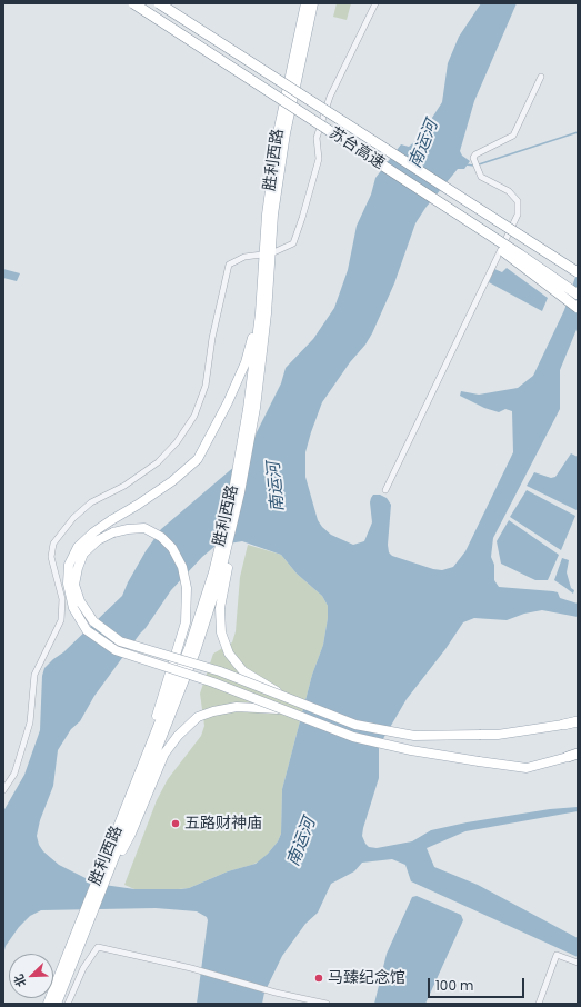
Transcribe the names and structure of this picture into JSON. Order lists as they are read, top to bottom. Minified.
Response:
{"streets":{"highway":["苏台高速"],"main road":["胜利西路"]},"water":["南运河"],"places":["五路财神庙","马臻纪念馆"],"scale_bar":"100 m","north":"bottom left"}
